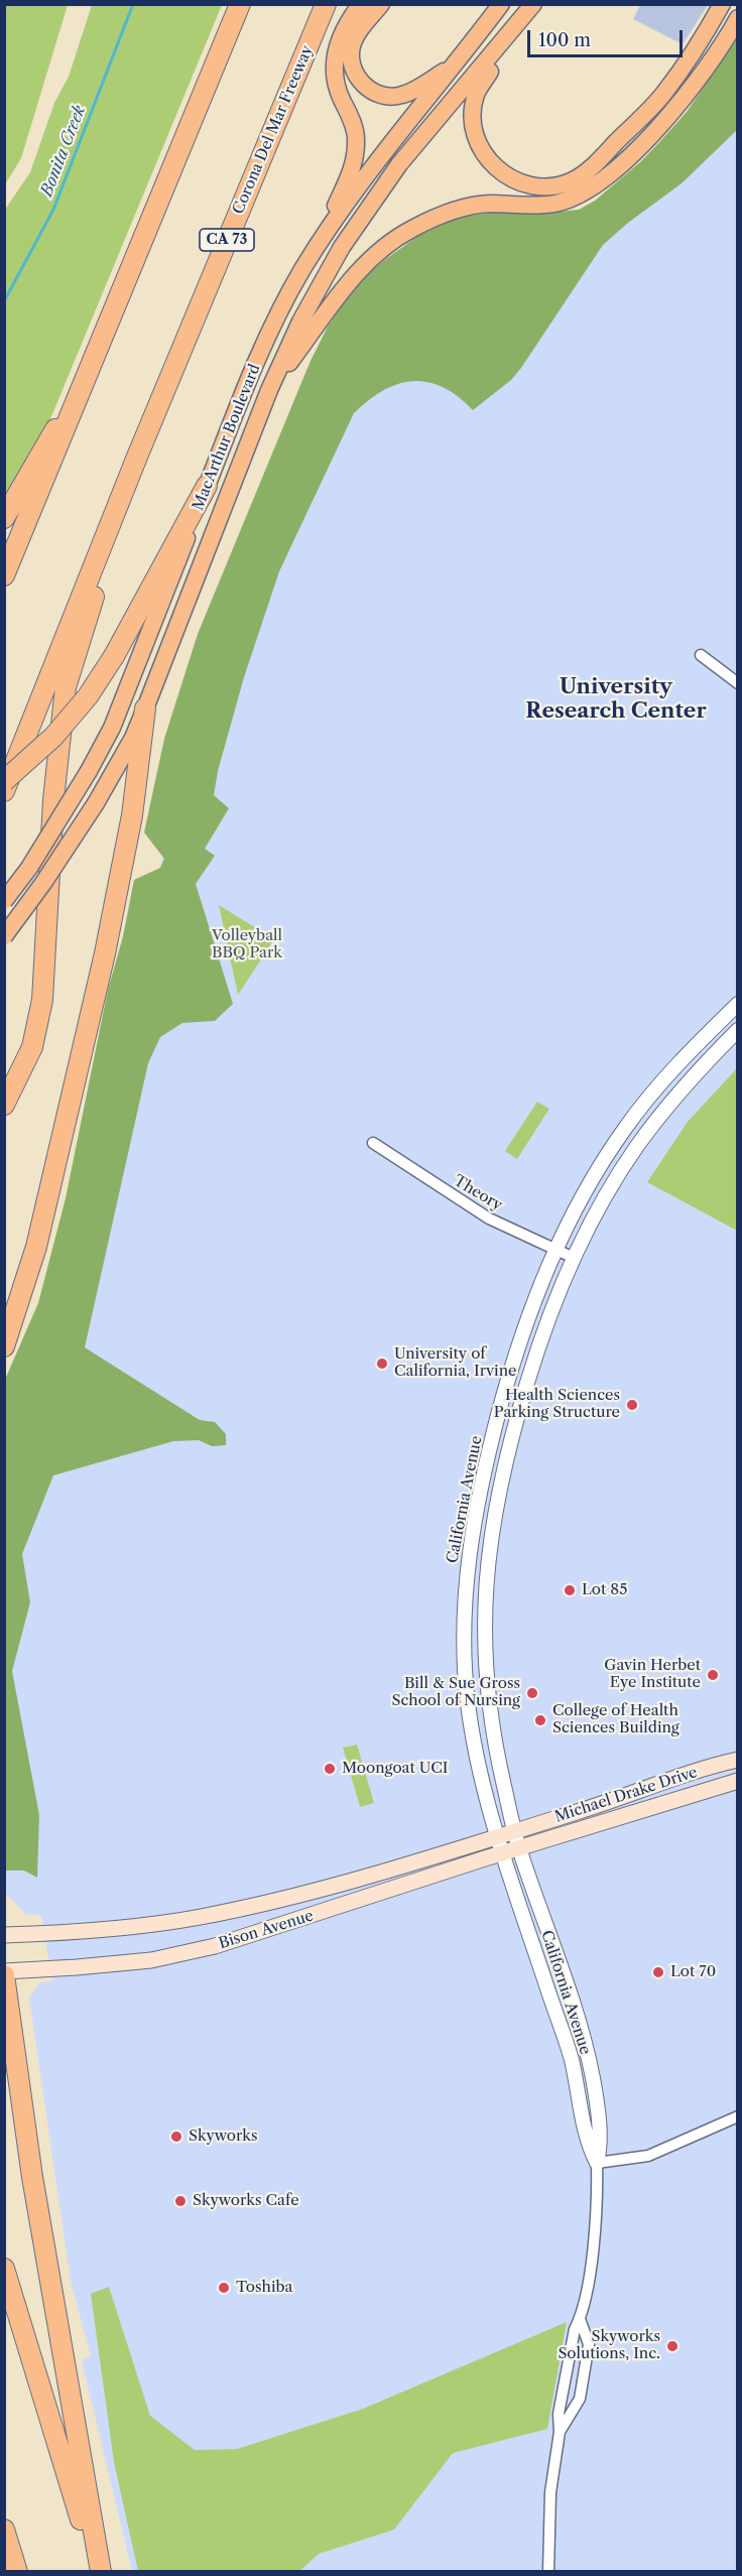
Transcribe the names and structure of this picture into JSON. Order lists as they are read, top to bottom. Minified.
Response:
{"streets":{"highway":["Corona Del Mar Freeway","CA 73"],"main road":["MacArthur Boulevard","Michael Drake Drive","Bison Avenue"],"street":["Theory","California Avenue"]},"crossings":[["Corona Del Mar Freeway","CA 73"],["Theory","California Avenue"],["California Avenue","Michael Drake Drive"],["California Avenue","Bison Avenue"],["Michael Drake Drive","Bison Avenue"]],"districts":["University Research Center"],"water":["Bonita Creek"],"parks":["Volleyball BBQ Park"],"places":["University of California, Irvine","Health Sciences Parking Structure","Lot 85","Gavin Herbet Eye Institute","Bill & Sue Gross School of Nursing","College of Health Sciences Building","Moongoat UCI","Lot 70","Skyworks","Skyworks Cafe","Toshiba","Skyworks Solutions, Inc."],"scale_bar":"100 m"}
